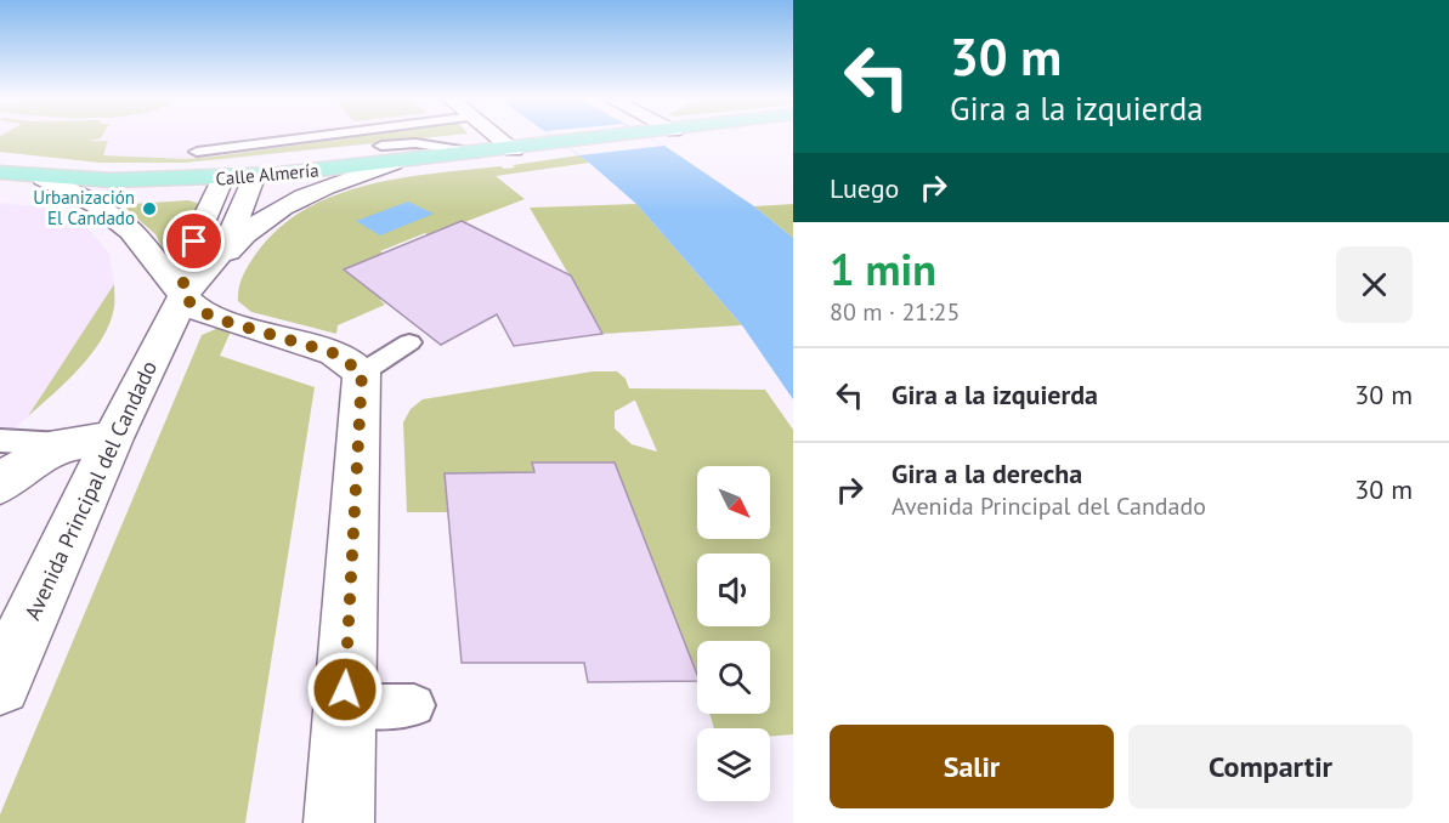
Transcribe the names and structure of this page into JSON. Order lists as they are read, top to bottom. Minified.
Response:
{"streets":{"main road":["Calle Almería"],"street":["Avenida Principal del Candado"]},"crossings":[["Calle Almería","Avenida Principal del Candado"]],"places":["Urbanización El Candado"],"north":"bottom right","page":{"turn":["30 m","Gira a la izquierda"],"then":"Luego","heading":["1 min","80 m · 21:25"],"list":[{"name":"Gira a la izquierda","value":"30 m"},{"name":"Gira a la derecha","note":"Avenida Principal del Candado","value":"30 m"}],"buttons":["Salir","Compartir"]}}
